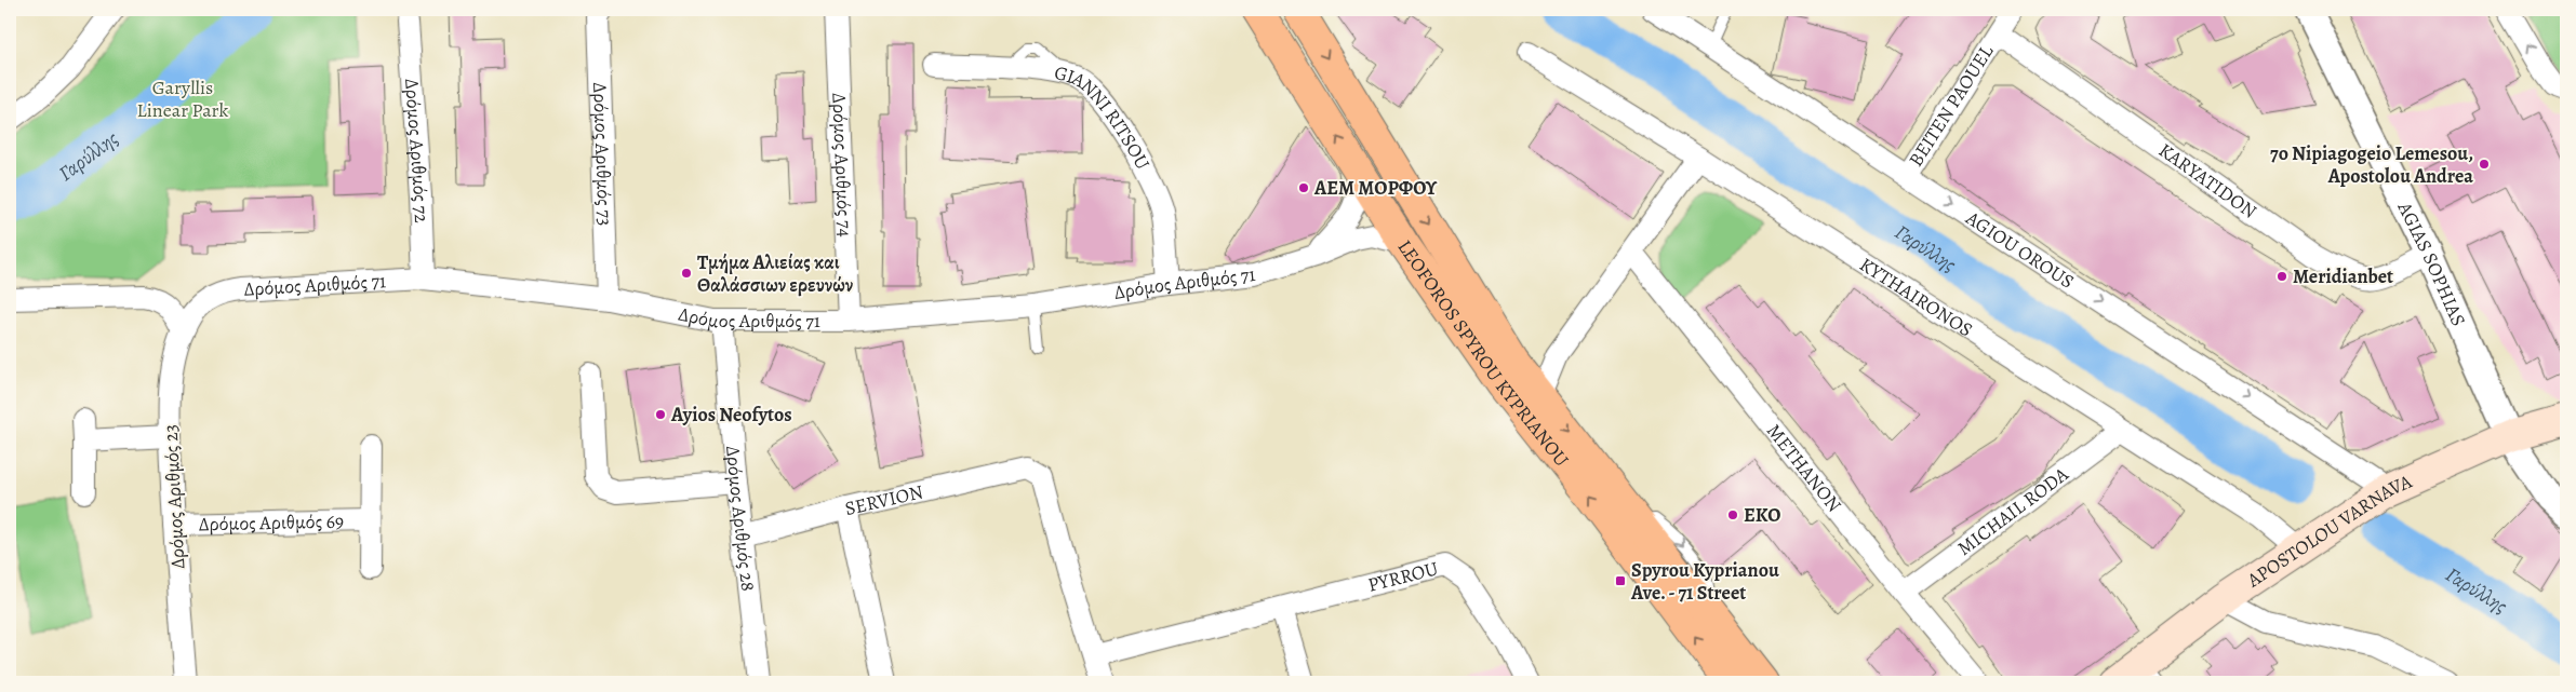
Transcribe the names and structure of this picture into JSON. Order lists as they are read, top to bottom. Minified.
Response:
{"streets":{"main road":["LEOFOROS SPYROU KYPRIANOU","APOSTOLOU VARNAVA"],"street":["BEITEN PAOUEL","GIANNI RITSOU","Δρόμος Αριθμός 72","Δρόμος Αριθμός 73","Δρόμος Αριθμός 74","KARYATIDON","AGIOU OROUS","AGIAS SOPHIAS","Δρόμος Αριθμός 71","KYTHAIRONOS","METHANON","Δρόμος Αριθμός 23","SERVION","MICHAIL RODA","Δρόμος Αριθμός 28","Δρόμος Αριθμός 69","PYRROU"]},"crossings":[["BEITEN PAOUEL","KARYATIDON"],["BEITEN PAOUEL","AGIOU OROUS"],["GIANNI RITSOU","Δρόμος Αριθμός 71"],["Δρόμος Αριθμός 72","Δρόμος Αριθμός 71"],["Δρόμος Αριθμός 73","Δρόμος Αριθμός 71"],["Δρόμος Αριθμός 74","Δρόμος Αριθμός 71"],["KARYATIDON","AGIAS SOPHIAS"],["AGIOU OROUS","APOSTOLOU VARNAVA"],["AGIAS SOPHIAS","APOSTOLOU VARNAVA"],["Δρόμος Αριθμός 71","LEOFOROS SPYROU KYPRIANOU"],["Δρόμος Αριθμός 71","Δρόμος Αριθμός 23"],["Δρόμος Αριθμός 71","Δρόμος Αριθμός 28"],["KYTHAIRONOS","MICHAIL RODA"],["KYTHAIRONOS","APOSTOLOU VARNAVA"],["METHANON","MICHAIL RODA"],["Δρόμος Αριθμός 23","Δρόμος Αριθμός 69"],["SERVION","Δρόμος Αριθμός 28"],["SERVION","PYRROU"]],"one_way":["AGIOU OROUS"],"water":["Γαρύλλης"],"parks":["Garyllis Linear Park"],"places":{"other":["7o Nipiagogeio Lemesou, Apostolou Andrea","ΑΕΜ ΜΟΡΦΟΥ","Τμήμα Αλιείας και Θαλάσσιων ερευνών","Meridianbet","Ayios Neofytos","EKO"],"transit":["Spyrou Kyprianou Ave. - 71 Street"]}}
